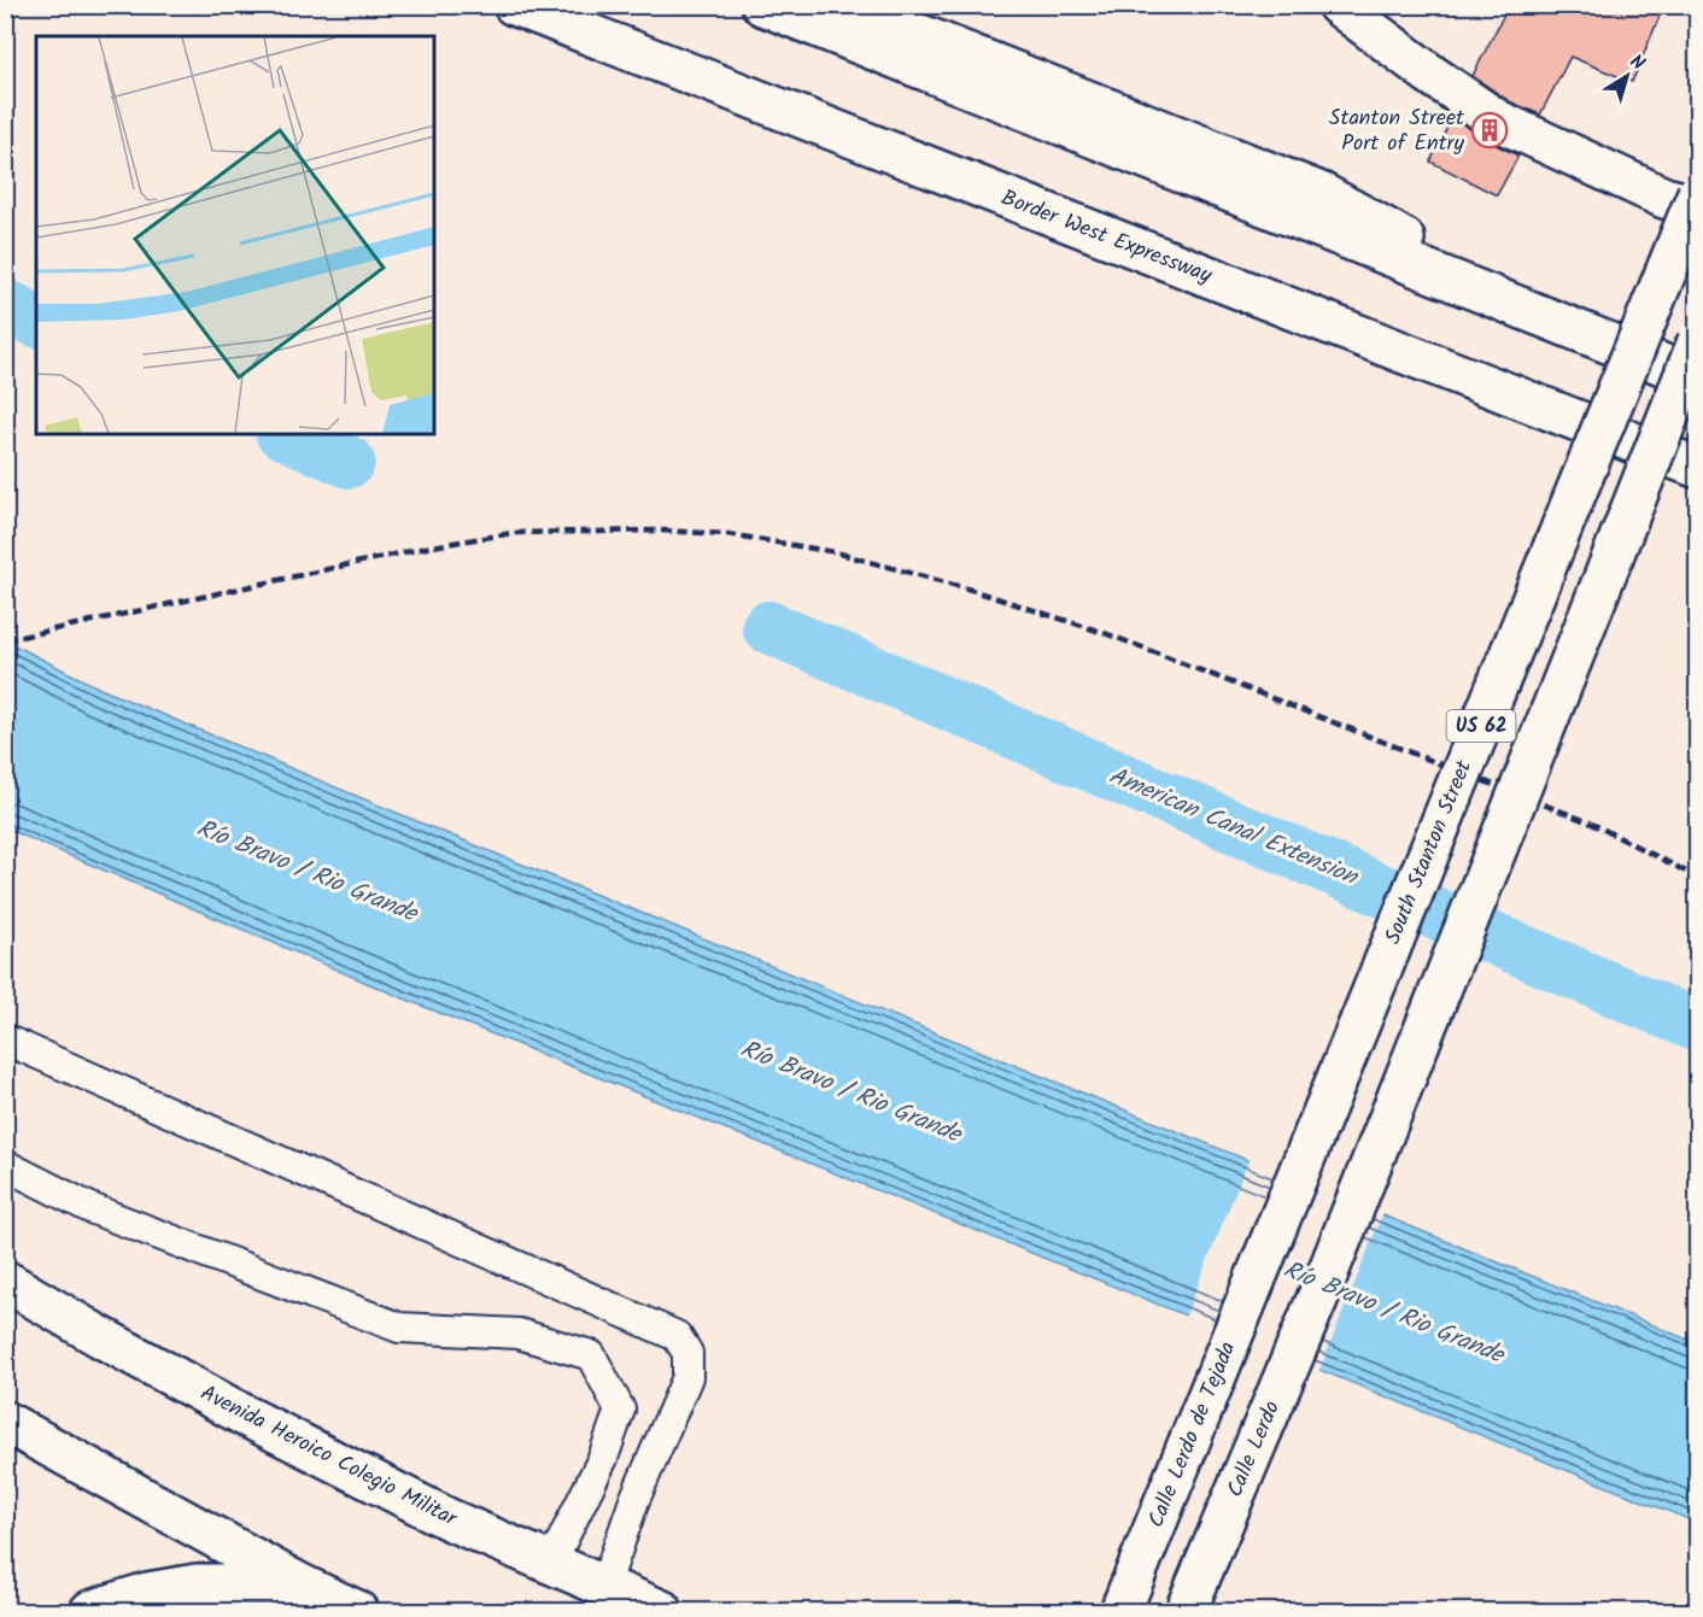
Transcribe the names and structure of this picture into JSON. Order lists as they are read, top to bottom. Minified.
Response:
{"streets":{"main road":["Border West Expressway","US 62","South Stanton Street","Calle Lerdo de Tejada","Calle Lerdo","Avenida Heroico Colegio Militar"]},"crossings":[["South Stanton Street","Calle Lerdo de Tejada"]],"water":["American Canal Extension","Río Bravo / Rio Grande"],"places":{"building":["Stanton Street Port of Entry"]},"north":"top right"}
